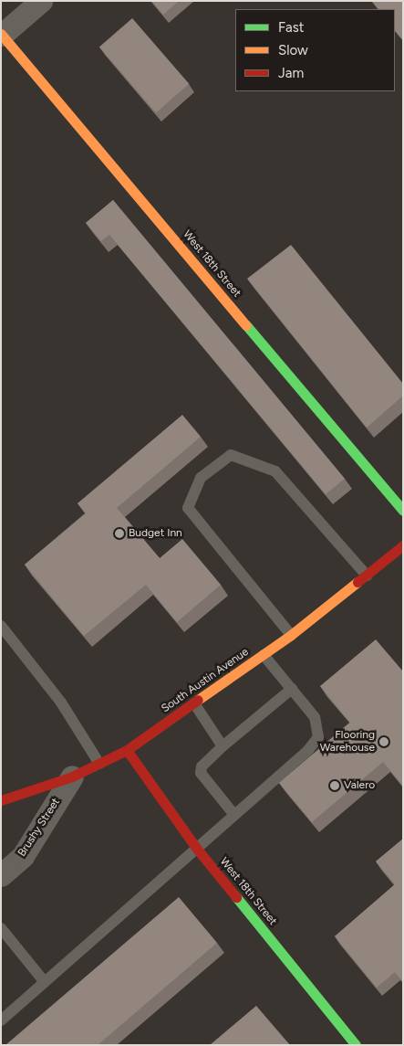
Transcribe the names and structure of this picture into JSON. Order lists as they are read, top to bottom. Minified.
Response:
{"streets":{"street":["West 18th Street","South Austin Avenue","Brushy Street"]},"crossings":[["West 18th Street","South Austin Avenue"],["South Austin Avenue","Brushy Street"]],"places":["Budget Inn","Flooring Warehouse","Valero"],"legend":["Fast","Slow","Jam"]}
